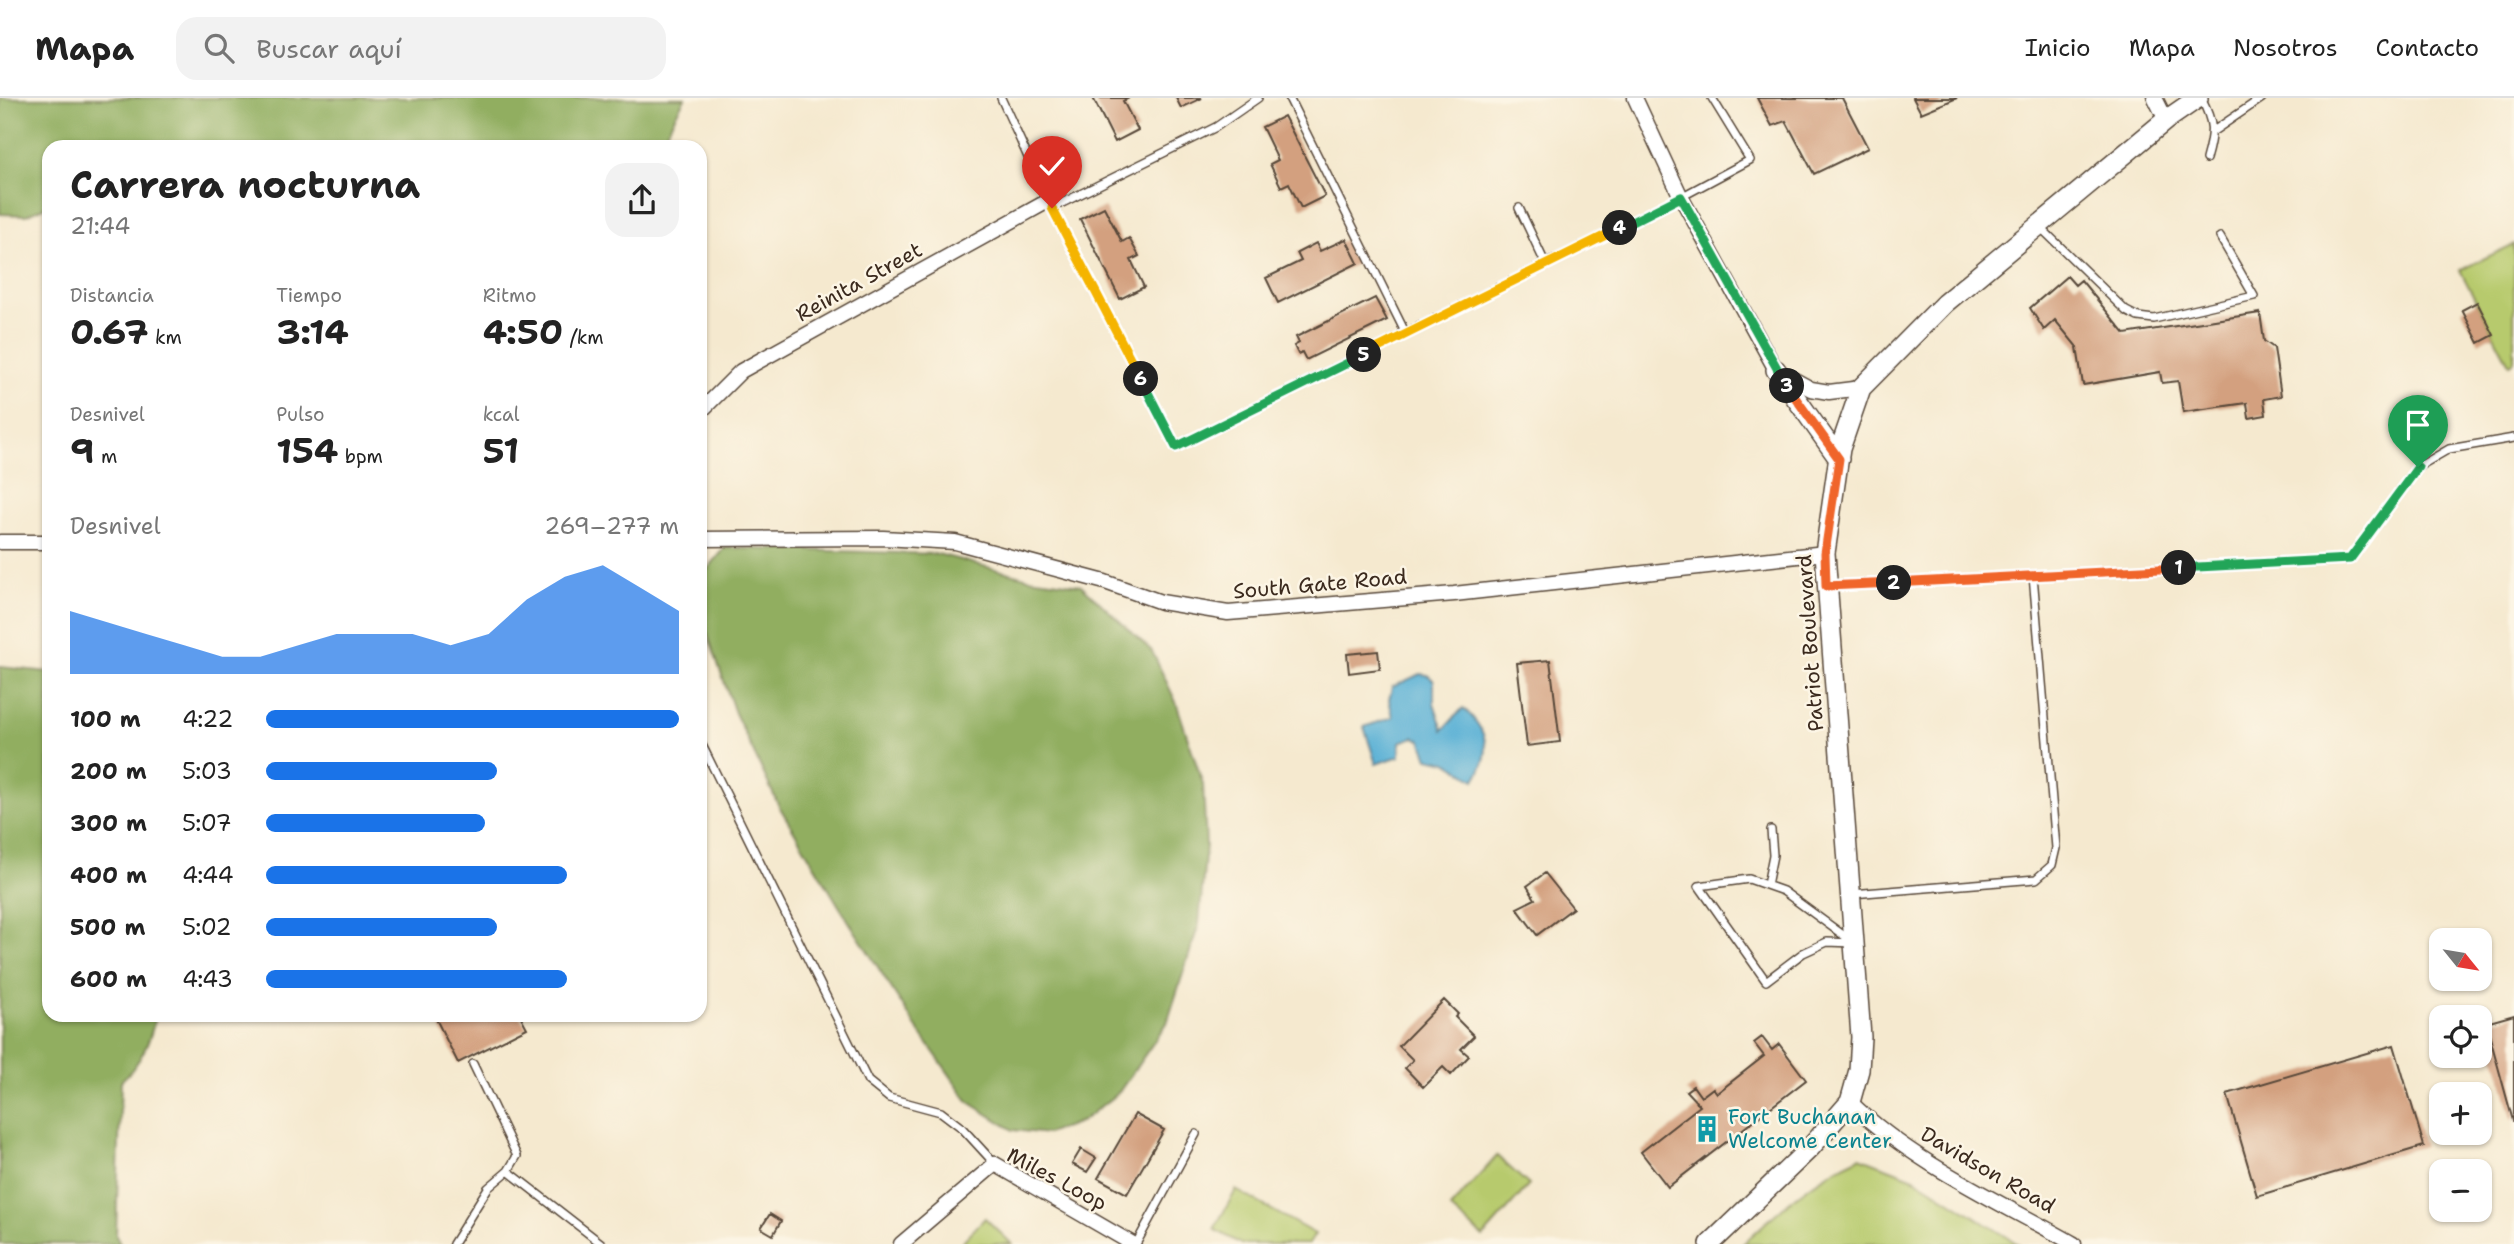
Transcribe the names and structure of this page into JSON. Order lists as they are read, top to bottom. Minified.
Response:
{"streets":{"street":["Reinita Street","South Gate Road","Patriot Boulevard","Davidson Road","Miles Loop"]},"crossings":[["South Gate Road","Patriot Boulevard"],["Patriot Boulevard","Davidson Road"]],"places":{"building":["Fort Buchanan Welcome Center"]},"north":"bottom right","page":{"header":"Mapa","search":"Buscar aquí","nav":["Inicio","Mapa","Nosotros","Contacto"],"heading":["Carrera nocturna","21:44"],"pins":["4","5","6","3","1","2"],"stats":[["Distancia","0.67 km"],["Tiempo","3:14"],["Ritmo","4:50 /km"],["Desnivel","9 m"],["Pulso","154 bpm"],["kcal","51"]],"chart":["Desnivel","269–277 m"],"list":[{"name":"100 m","note":"4:22"},{"name":"200 m","note":"5:03"},{"name":"300 m","note":"5:07"},{"name":"400 m","note":"4:44"},{"name":"500 m","note":"5:02"},{"name":"600 m","note":"4:43"}],"map_buttons":["+","−"]}}
